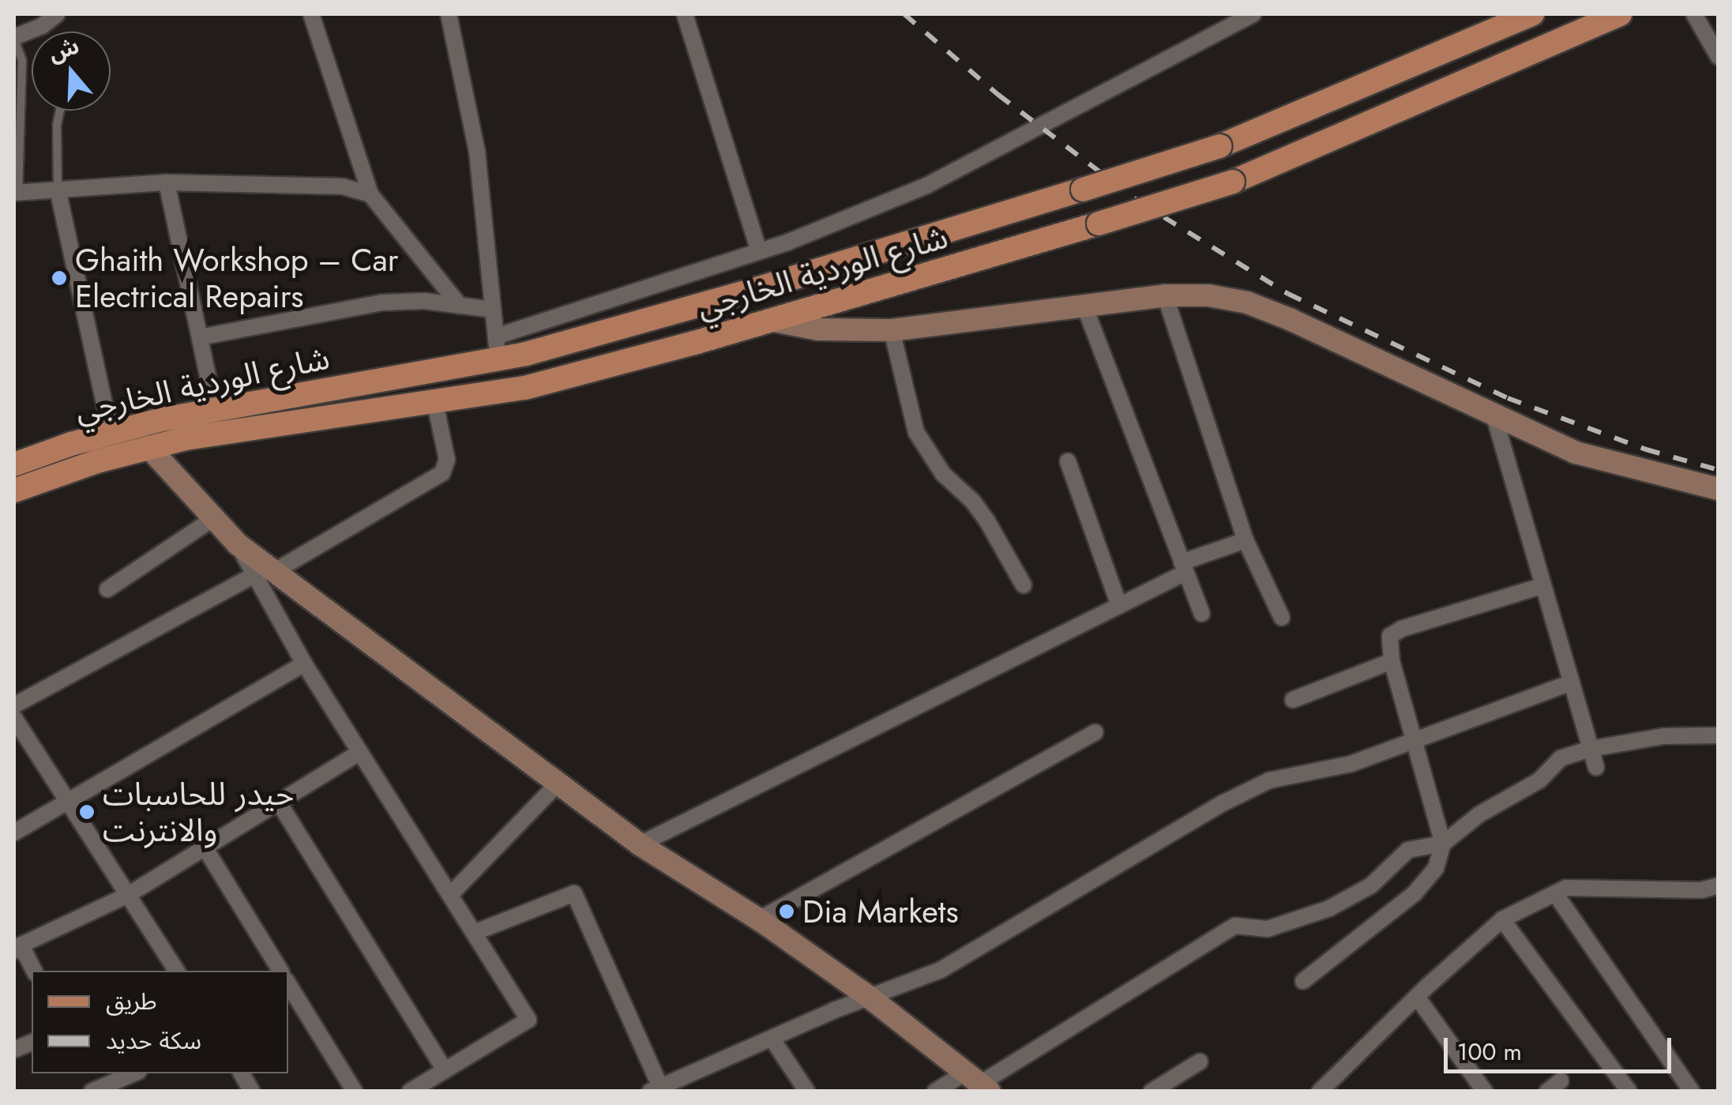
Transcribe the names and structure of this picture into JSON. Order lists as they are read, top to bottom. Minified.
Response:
{"streets":{"main road":["شارع الوردية الخارجي"]},"places":["Ghaith Workshop – Car Electrical Repairs","حيدر للحاسبات والانترنت","Dia Markets"],"legend":["طريق","سكة حديد"],"scale_bar":"100 m","north":"top"}
